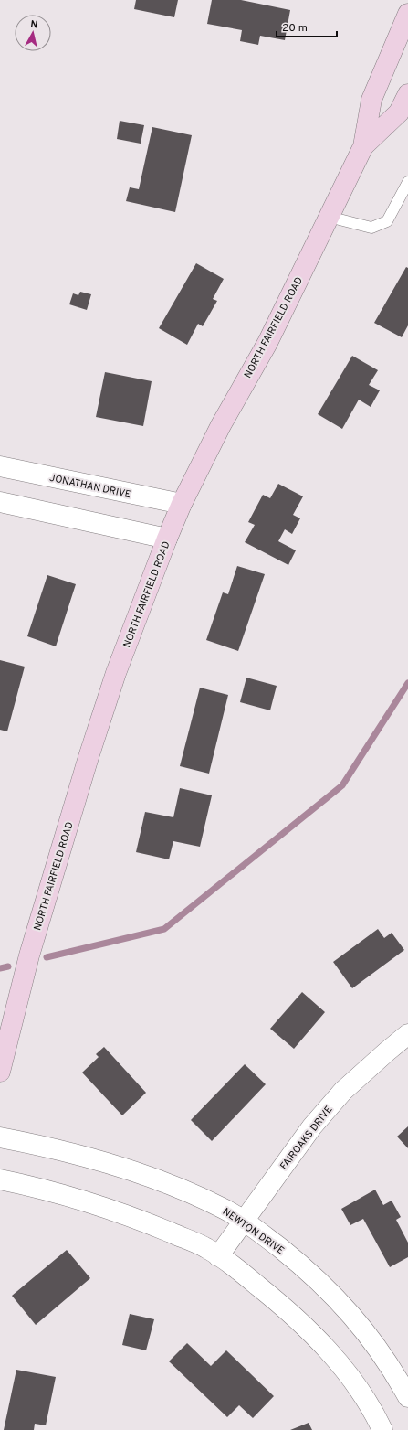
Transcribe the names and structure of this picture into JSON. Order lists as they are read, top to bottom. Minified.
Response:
{"streets":{"main road":["NORTH FAIRFIELD ROAD"],"street":["JONATHAN DRIVE","FAIROAKS DRIVE","NEWTON DRIVE"]},"crossings":[["NORTH FAIRFIELD ROAD","JONATHAN DRIVE"],["FAIROAKS DRIVE","NEWTON DRIVE"]],"scale_bar":"20 m","north":"top"}
